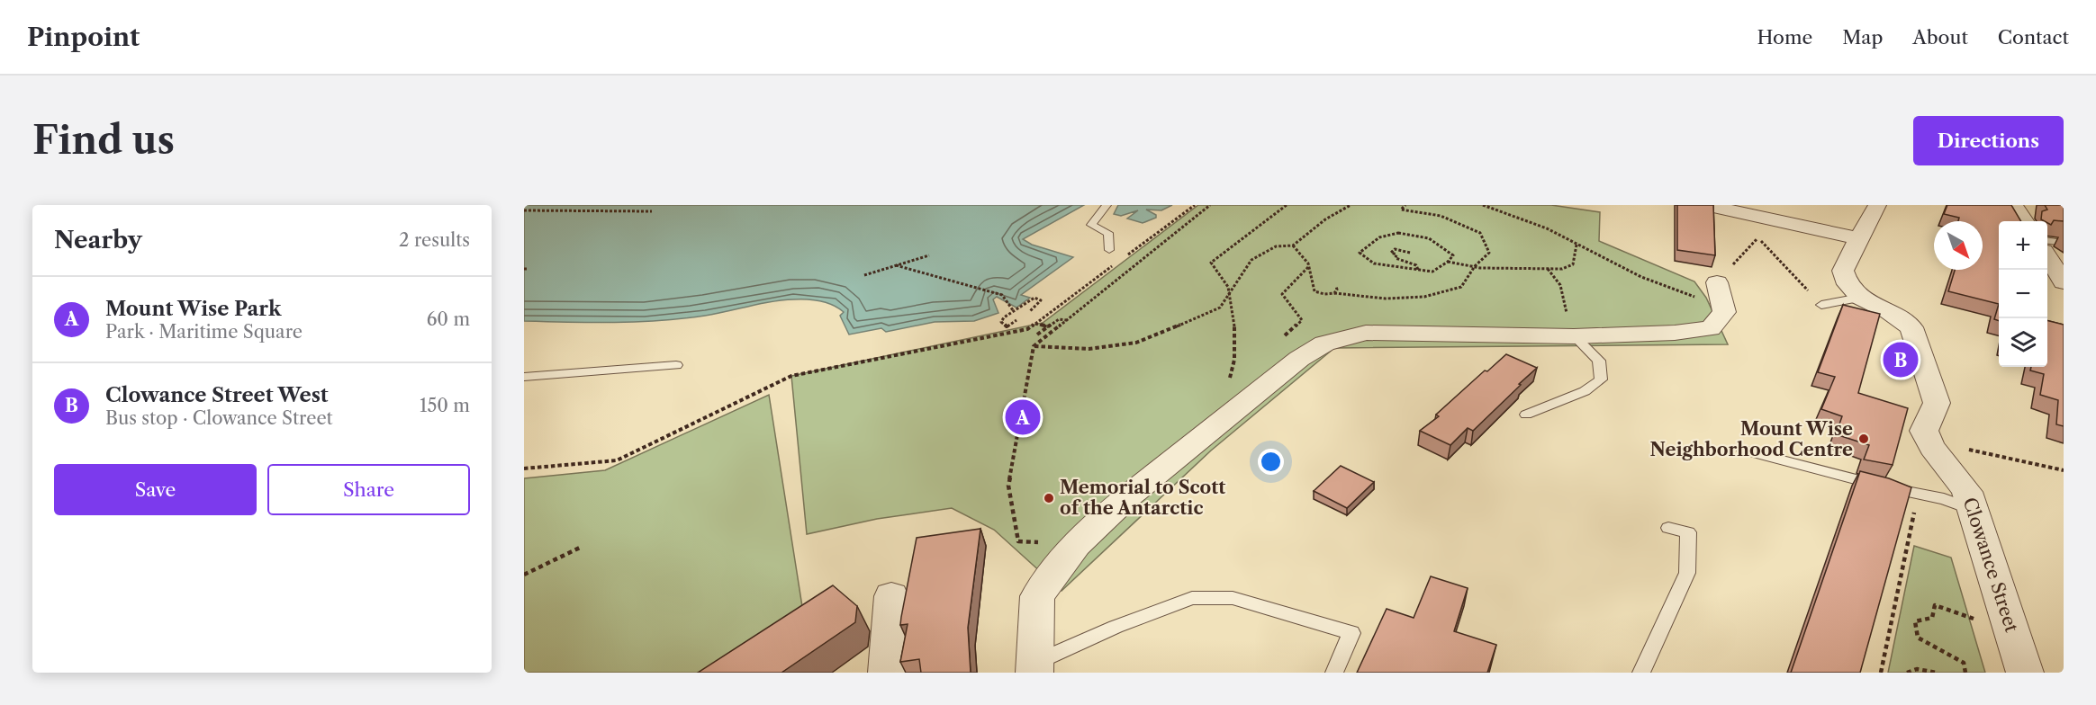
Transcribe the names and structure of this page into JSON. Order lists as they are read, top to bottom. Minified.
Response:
{"streets":{"street":["Clowance Street"]},"places":["Mount Wise Neighborhood Centre","Memorial to Scott of the Antarctic"],"north":"bottom right","page":{"header":"Pinpoint","nav":["Home","Map","About","Contact"],"buttons":["Directions",["Save","Share"]],"title":"Find us","heading":["Nearby","2 results"],"map_buttons":["+","−"],"list":[{"mark":"A","name":"Mount Wise Park","note":"Park · Maritime Square","value":"60 m"},{"mark":"B","name":"Clowance Street West","note":"Bus stop · Clowance Street","value":"150 m"}],"pins":["B","A"]}}
